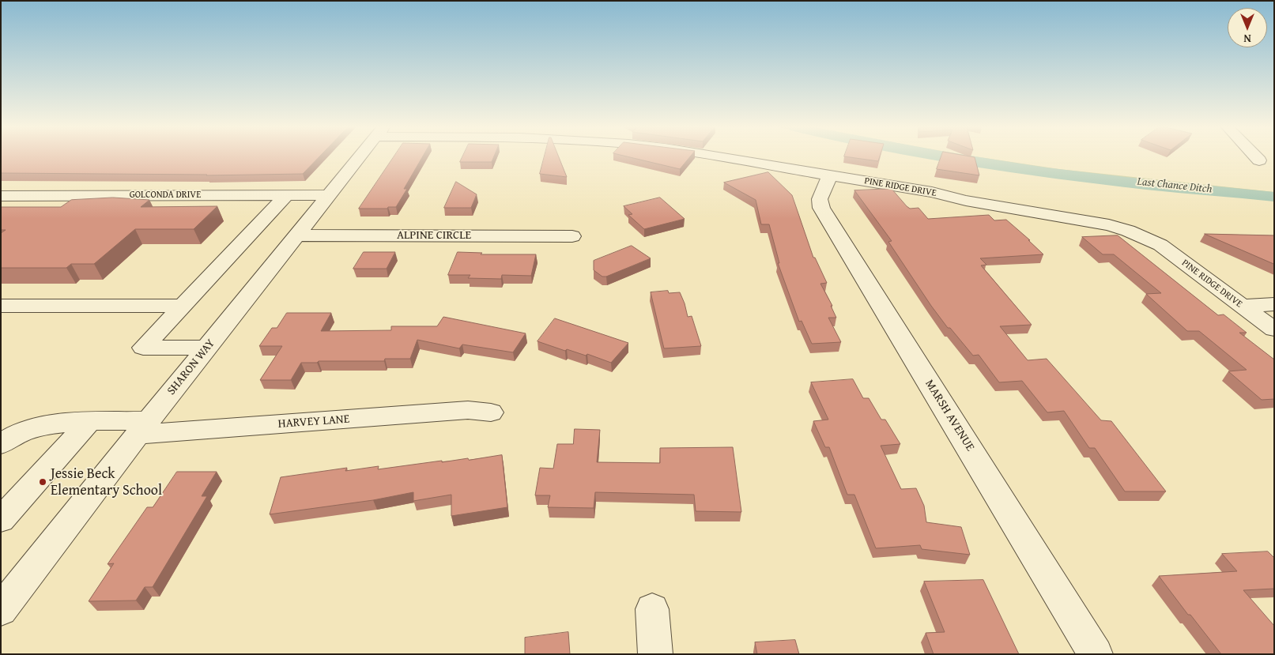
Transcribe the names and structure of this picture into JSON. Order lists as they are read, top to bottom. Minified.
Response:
{"streets":{"street":["PINE RIDGE DRIVE","GOLCONDA DRIVE","ALPINE CIRCLE","SHARON WAY","MARSH AVENUE","HARVEY LANE"]},"crossings":[["PINE RIDGE DRIVE","MARSH AVENUE"],["GOLCONDA DRIVE","SHARON WAY"],["ALPINE CIRCLE","SHARON WAY"],["SHARON WAY","HARVEY LANE"]],"water":["Last Chance Ditch"],"places":["Jessie Beck Elementary School"],"north":"bottom"}
